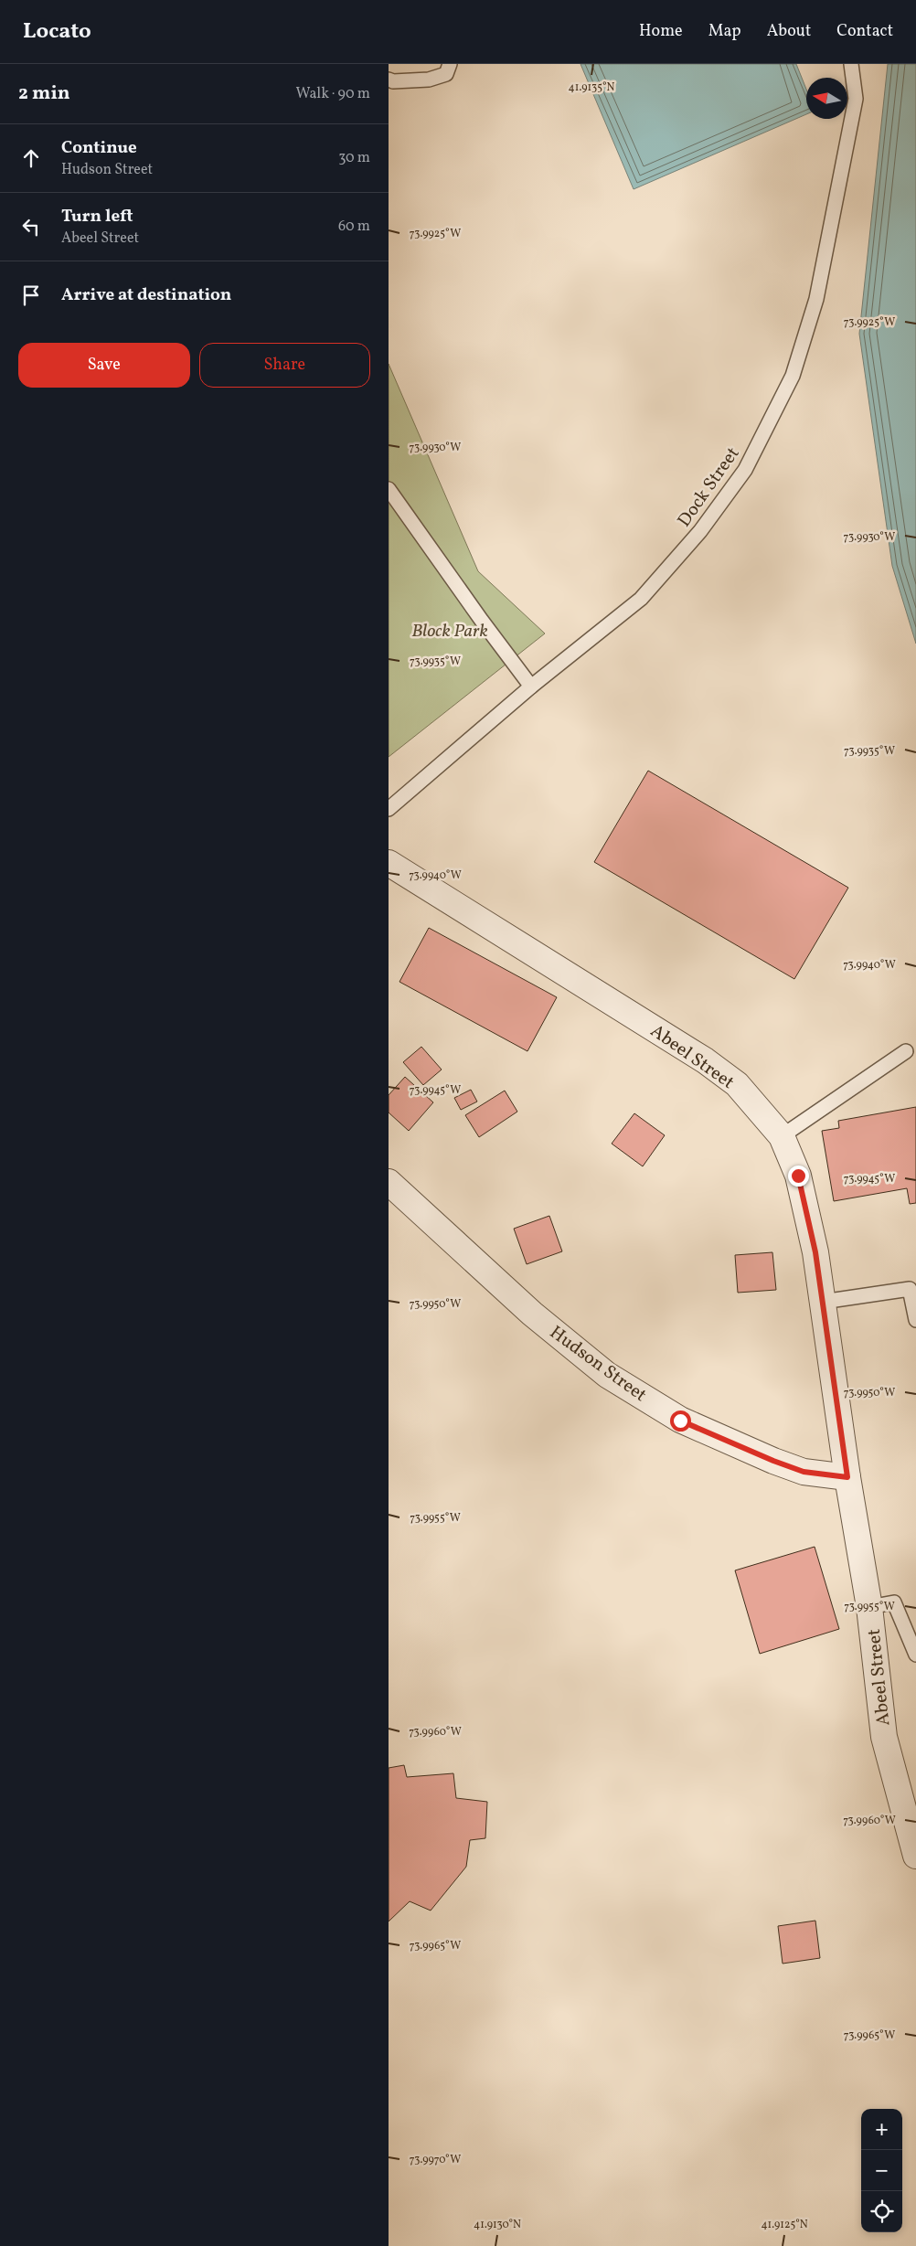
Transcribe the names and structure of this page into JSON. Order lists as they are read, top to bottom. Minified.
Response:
{"streets":{"street":["Abeel Street","Hudson Street"],"lane":["Dock Street"]},"crossings":[["Abeel Street","Hudson Street"]],"parks":["Block Park"],"north":"left","page":{"header":"Locato","nav":["Home","Map","About","Contact"],"heading":["2 min","Walk · 90 m"],"list":[["Continue","Hudson Street","30 m"],["Turn left","Abeel Street","60 m"],"Arrive at destination"],"buttons":["Save","Share"],"map_buttons":["+","−"]},"coordinates":["41.9135°N","73.9925°W","73.9930°W","73.9935°W","73.9940°W","73.9945°W","73.9950°W","73.9955°W","73.9960°W","73.9965°W","73.9970°W","41.9130°N","41.9125°N"]}
